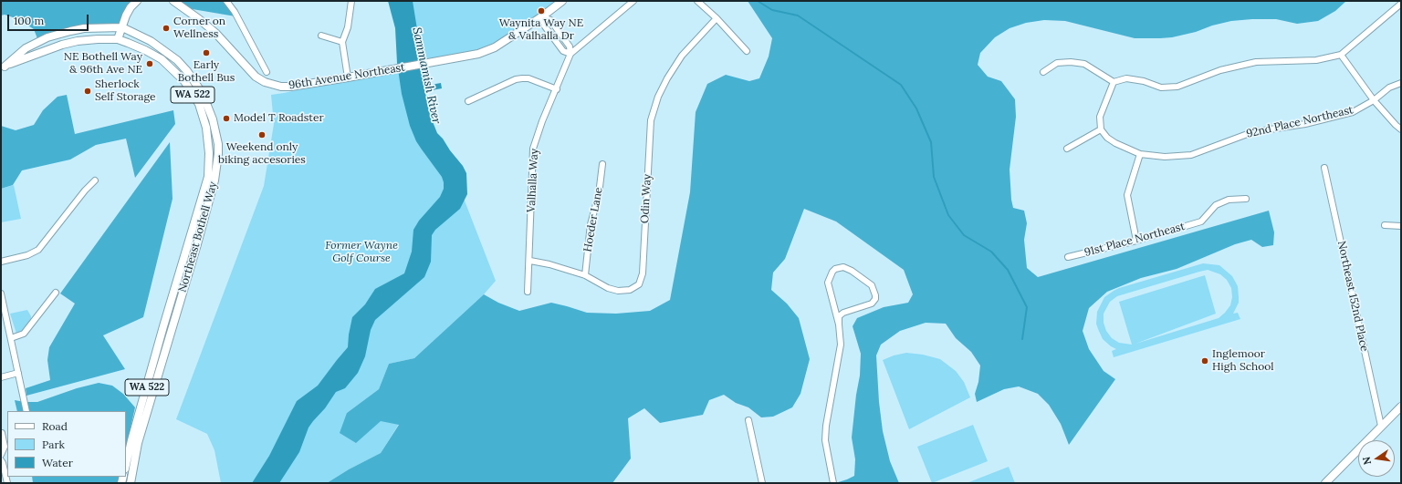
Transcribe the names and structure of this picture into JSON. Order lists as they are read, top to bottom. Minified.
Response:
{"streets":{"main road":["96th Avenue Northeast","WA 522","Northeast Bothell Way"],"street":["92nd Place Northeast","Valhalla Way","Odin Way","Hoeder Lane","91st Place Northeast","Northeast 152nd Place"]},"crossings":[["WA 522","Northeast Bothell Way"],["Valhalla Way","Odin Way"],["Odin Way","Hoeder Lane"]],"water":["Sammamish River"],"parks":["Former Wayne Golf Course"],"places":["Waynita Way NE & Valhalla Dr","Corner on Wellness","Early Bothell Bus","NE Bothell Way & 96th Ave NE","Sherlock Self Storage","Model T Roadster","Weekend only biking accesories","Inglemoor High School"],"legend":["Road","Park","Water"],"scale_bar":"100 m","north":"left"}
